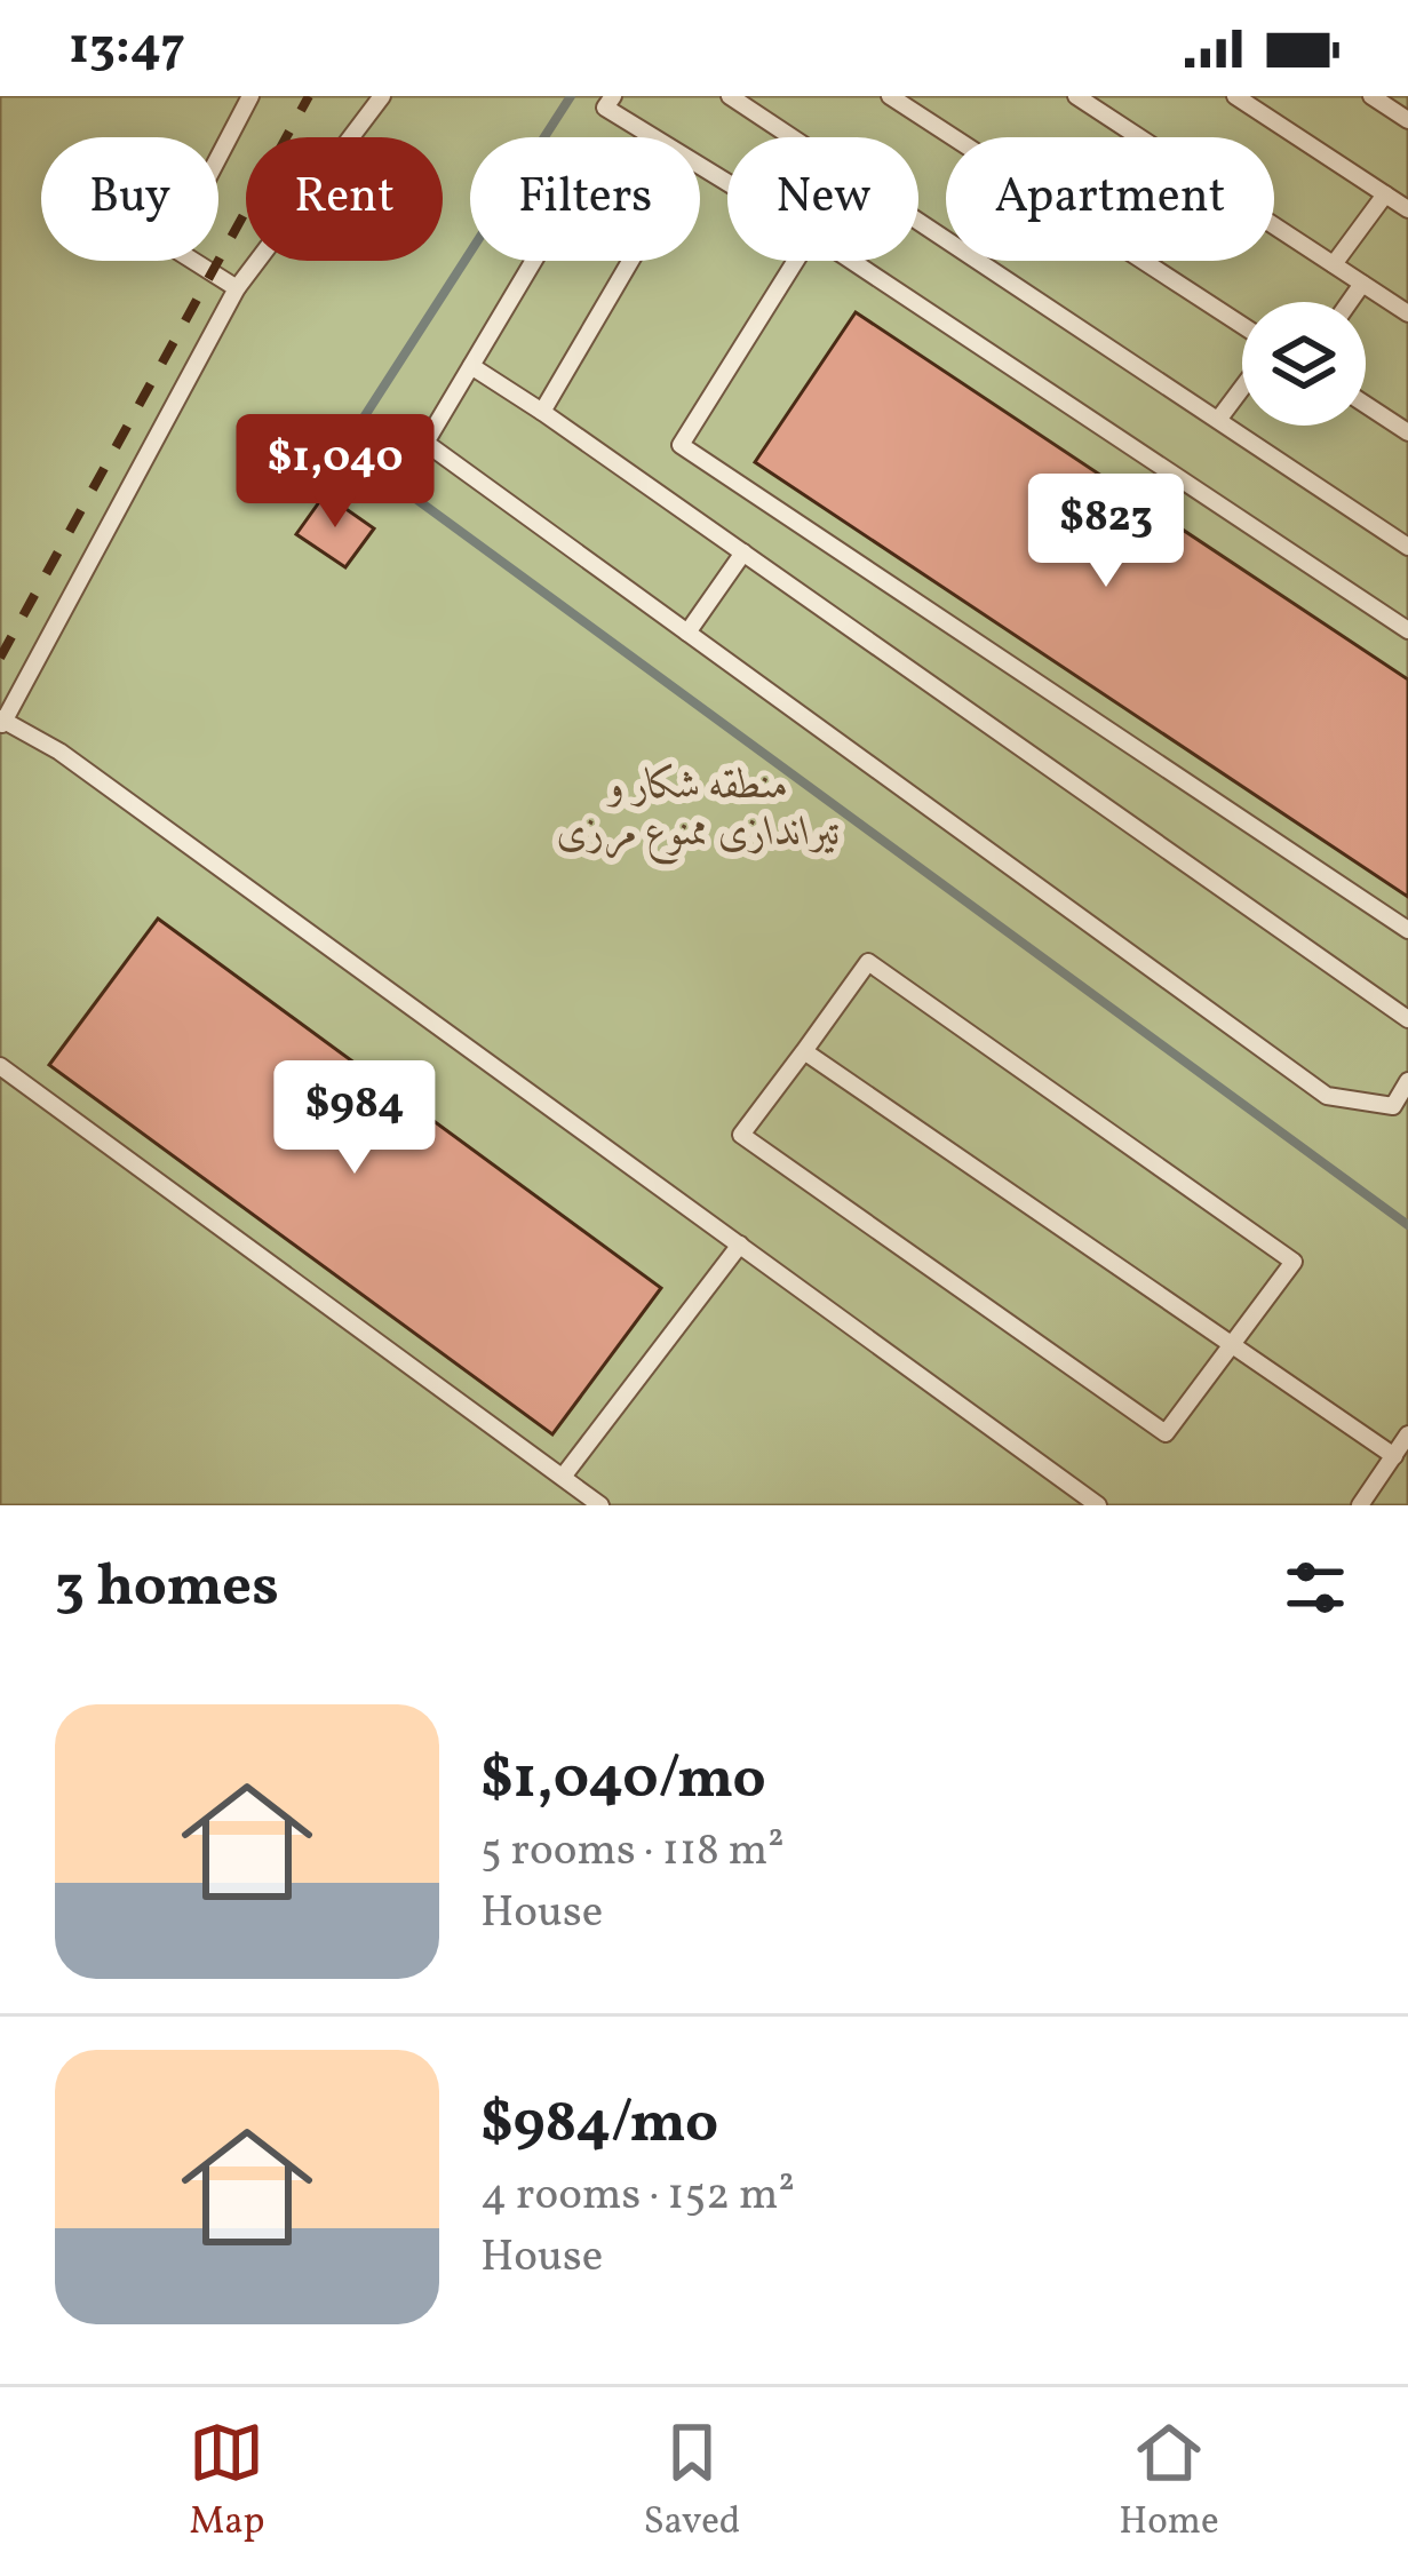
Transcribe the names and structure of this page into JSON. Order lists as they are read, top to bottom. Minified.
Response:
{"parks":["منطقه شکار و تیراندازی ممنوع مرزی"],"page":{"status":"13:47","chip":["Buy","Rent","Filters","New","Apartment"],"price":["$1,040","$823","$984"],"heading":"3 homes","list":[{"name":"$1,040/mo","note":"5 rooms · 118 m² · House"},{"name":"$984/mo","note":"4 rooms · 152 m² · House"}],"tabs":["Map","Saved","Home"]}}
